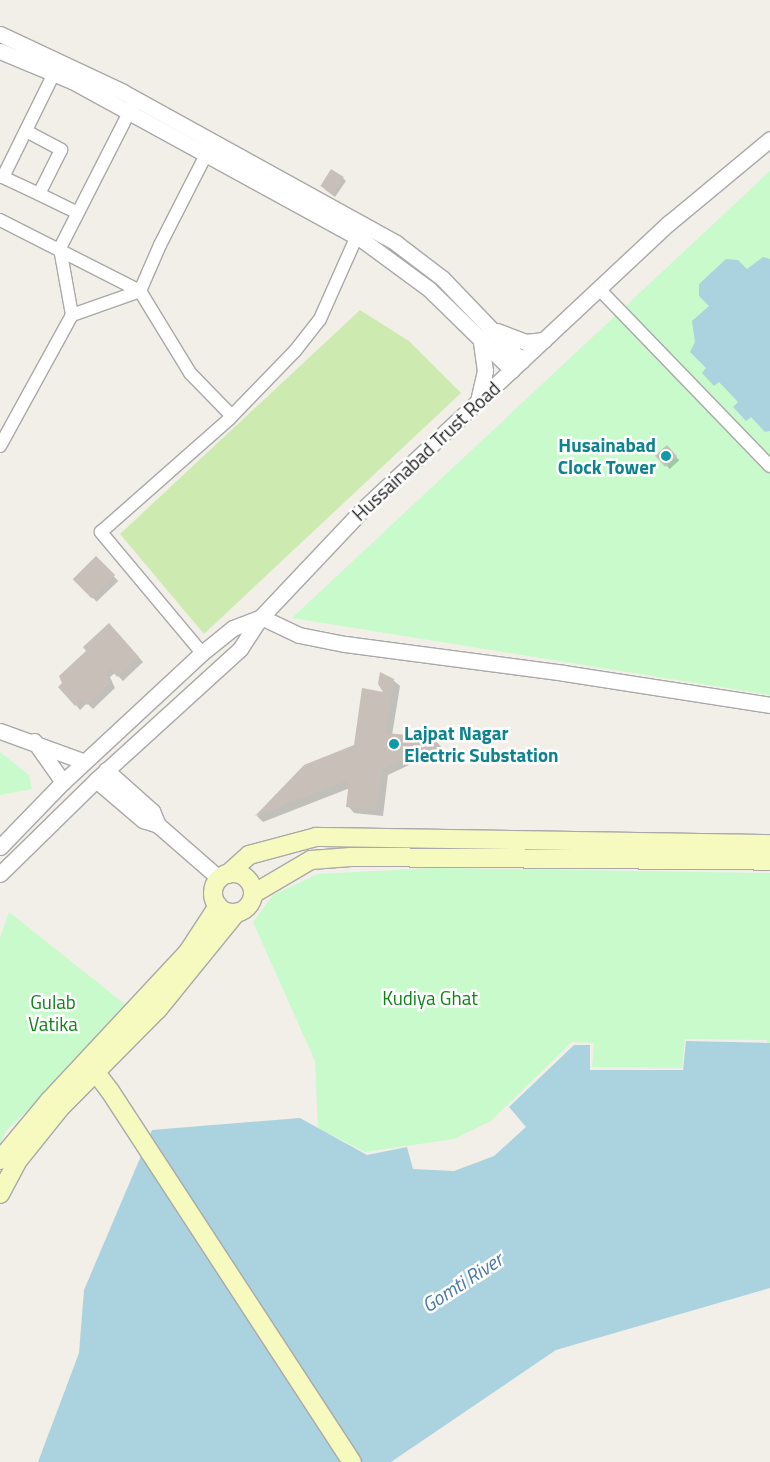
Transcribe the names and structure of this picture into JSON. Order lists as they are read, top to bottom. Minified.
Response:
{"streets":{"street":["Hussainabad Trust Road"]},"water":["Gomti River"],"parks":["Kudiya Ghat","Gulab Vatika"],"places":["Husainabad Clock Tower","Lajpat Nagar Electric Substation"]}
